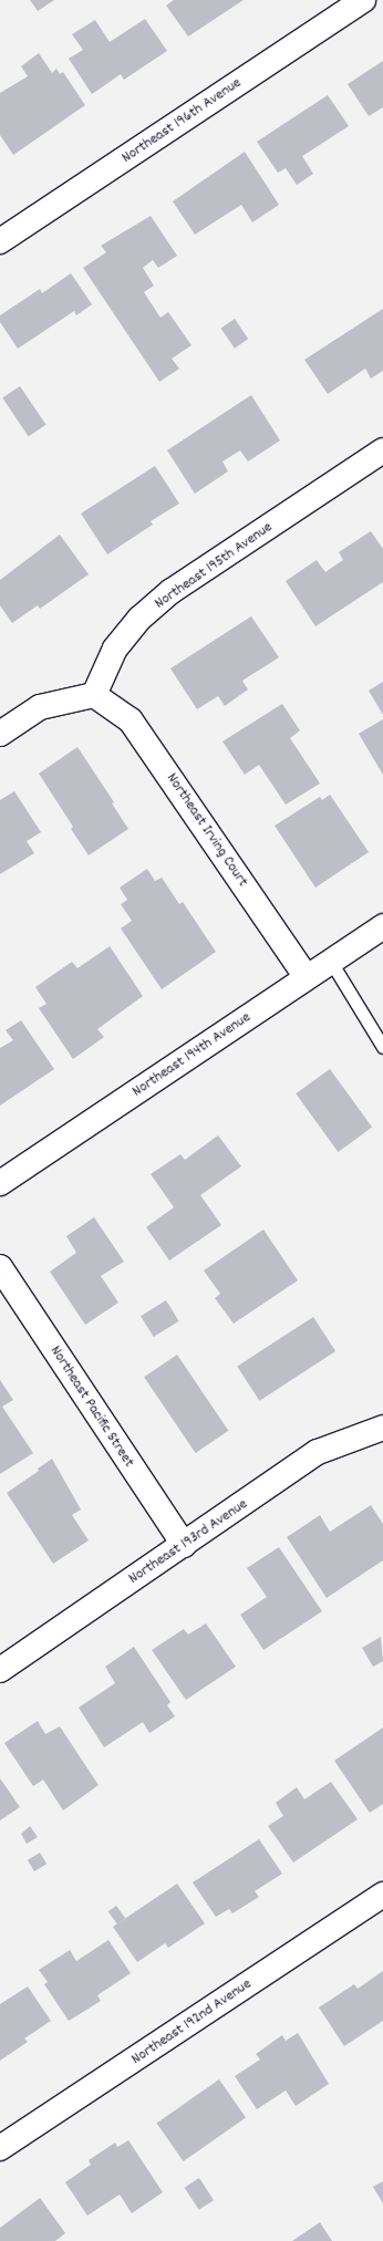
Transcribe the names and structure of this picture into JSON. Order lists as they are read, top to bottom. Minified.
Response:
{"streets":{"street":["Northeast 196th Avenue","Northeast 195th Avenue","Northeast Irving Court","Northeast 194th Avenue","Northeast Pacific Street","Northeast 193rd Avenue","Northeast 192nd Avenue"]},"crossings":[["Northeast 195th Avenue","Northeast Irving Court"],["Northeast Irving Court","Northeast 194th Avenue"],["Northeast Pacific Street","Northeast 193rd Avenue"]]}
